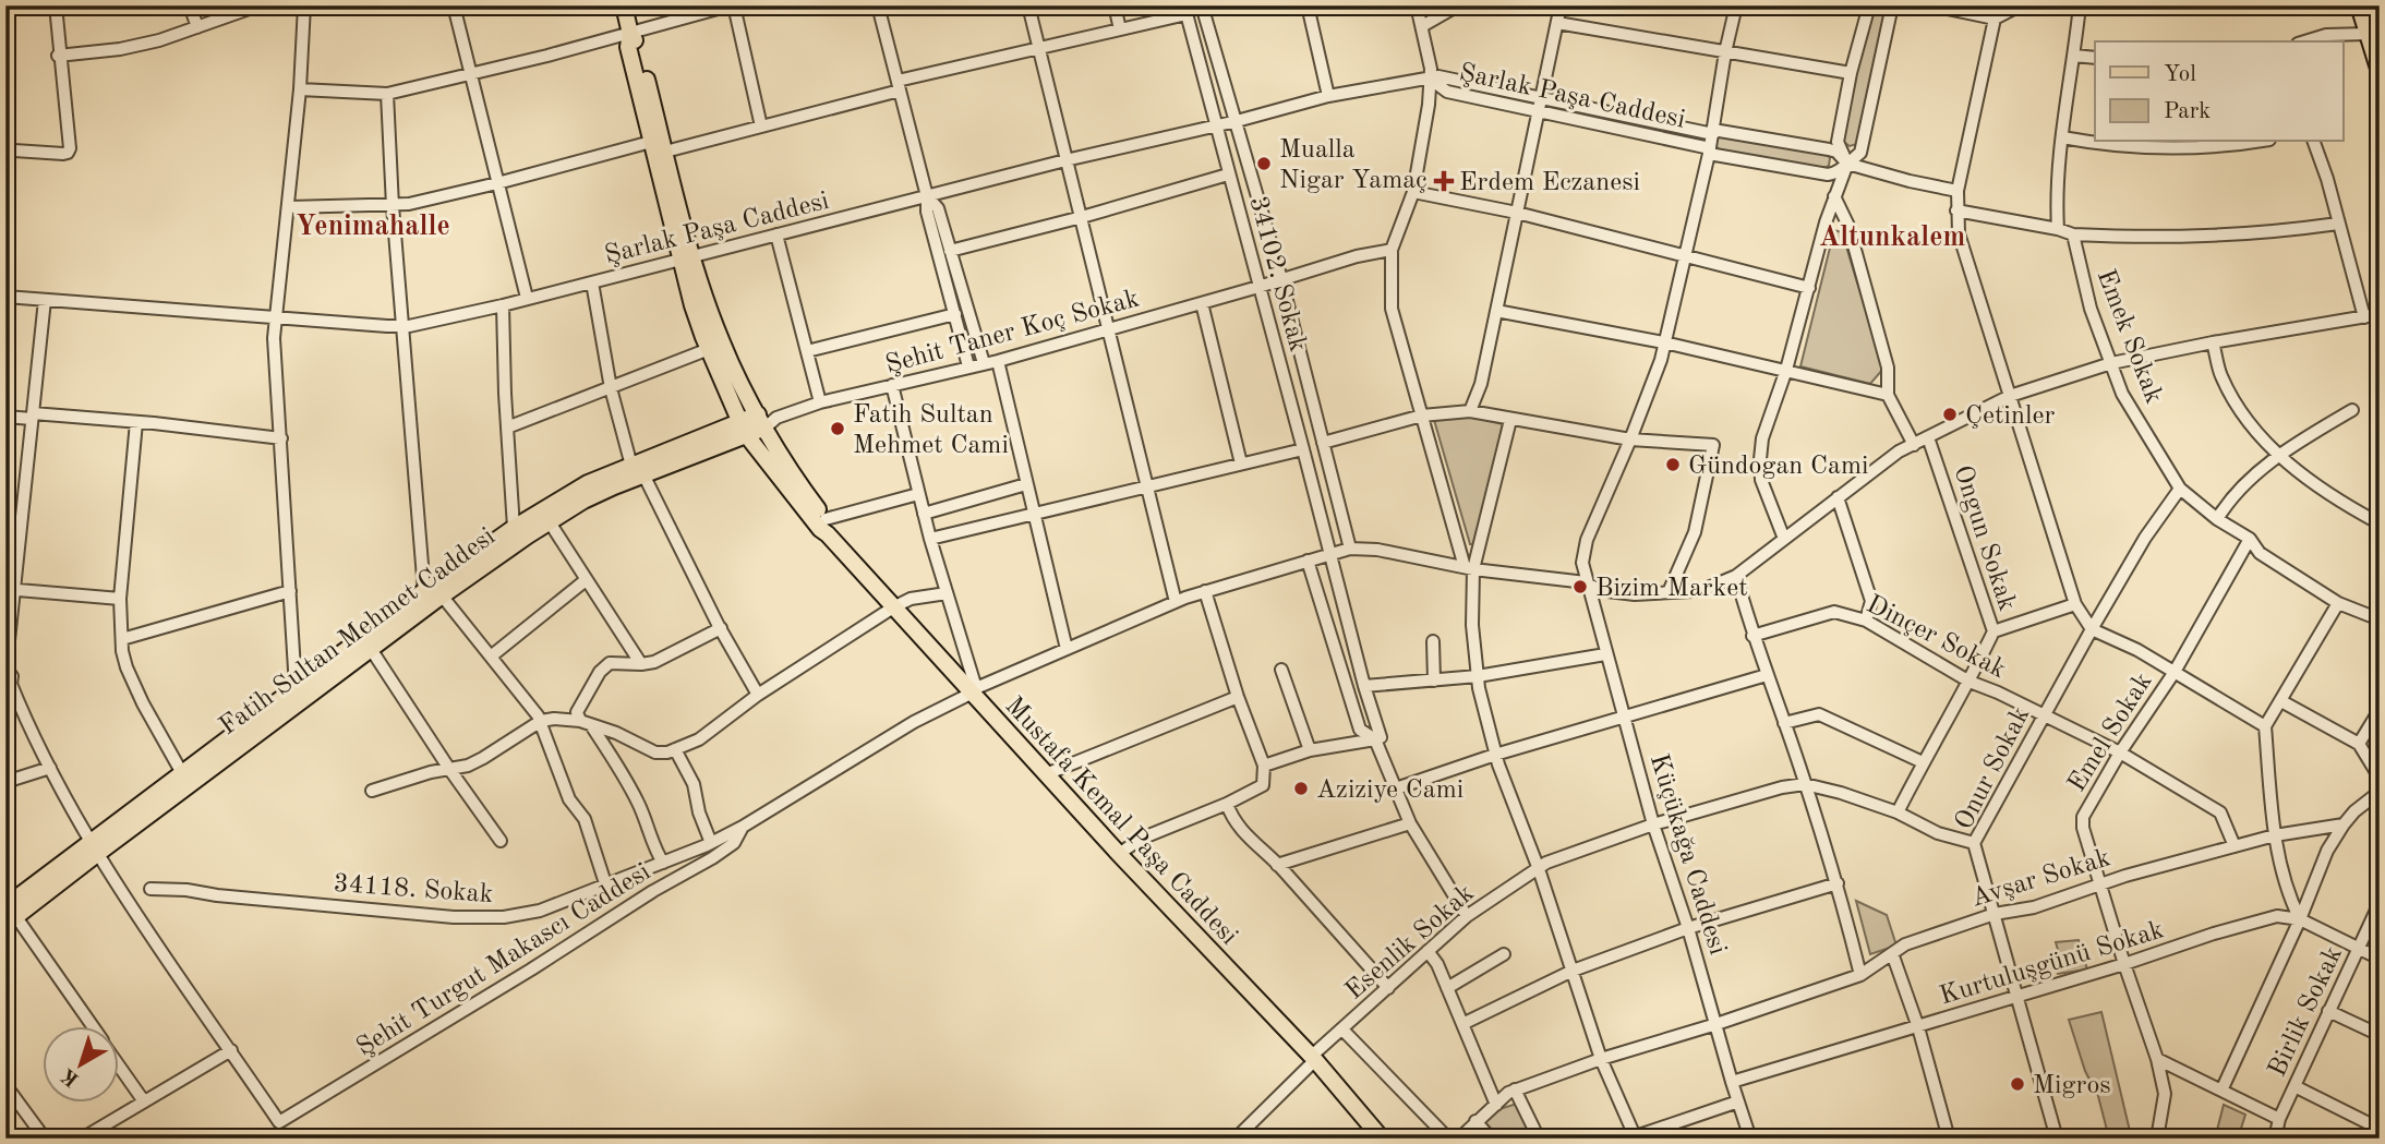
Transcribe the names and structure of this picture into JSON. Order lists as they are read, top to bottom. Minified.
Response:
{"streets":{"main road":["Fatih Sultan Mehmet Caddesi","Mustafa Kemal Paşa Caddesi"],"street":["Şarlak Paşa Caddesi","34102. Sokak","Şehit Taner Koç Sokak","Emek Sokak","Ongun Sokak","Dinçer Sokak","Emel Sokak","Onur Sokak","Küçükağa Caddesi","Avşar Sokak","34118. Sokak","Esenlik Sokak","Şehit Turgut Makascı Caddesi","Kurtuluşgünü Sokak","Birlik Sokak"]},"crossings":[["Şarlak Paşa Caddesi","34102. Sokak"],["Şarlak Paşa Caddesi","Mustafa Kemal Paşa Caddesi"],["Şarlak Paşa Caddesi","Küçükağa Caddesi"],["34102. Sokak","Şehit Taner Koç Sokak"],["34102. Sokak","Şehit Turgut Makascı Caddesi"],["Şehit Taner Koç Sokak","Fatih Sultan Mehmet Caddesi"],["Şehit Taner Koç Sokak","Mustafa Kemal Paşa Caddesi"],["Emek Sokak","Emel Sokak"],["Emek Sokak","Onur Sokak"],["Emek Sokak","Şehit Turgut Makascı Caddesi"],["Ongun Sokak","Dinçer Sokak"],["Ongun Sokak","Esenlik Sokak"],["Ongun Sokak","Şehit Turgut Makascı Caddesi"],["Fatih Sultan Mehmet Caddesi","Mustafa Kemal Paşa Caddesi"],["Dinçer Sokak","Emel Sokak"],["Dinçer Sokak","Onur Sokak"],["Dinçer Sokak","Avşar Sokak"],["Emel Sokak","Avşar Sokak"],["Emel Sokak","Kurtuluşgünü Sokak"],["Onur Sokak","Avşar Sokak"],["Onur Sokak","Esenlik Sokak"],["Onur Sokak","Kurtuluşgünü Sokak"],["Mustafa Kemal Paşa Caddesi","Esenlik Sokak"],["Mustafa Kemal Paşa Caddesi","Şehit Turgut Makascı Caddesi"],["Küçükağa Caddesi","Avşar Sokak"],["Küçükağa Caddesi","Esenlik Sokak"],["Küçükağa Caddesi","Şehit Turgut Makascı Caddesi"],["Küçükağa Caddesi","Kurtuluşgünü Sokak"],["34118. Sokak","Şehit Turgut Makascı Caddesi"],["Kurtuluşgünü Sokak","Birlik Sokak"]],"districts":["Yenimahalle","Altunkalem"],"places":{"other":["Mualla Nigar Yamaç","Çetinler","Fatih Sultan Mehmet Cami","Gündogan Cami","Bizim Market","Aziziye Cami","Migros"],"health":["Erdem Eczanesi"]},"legend":["Yol","Park"],"north":"bottom left"}
